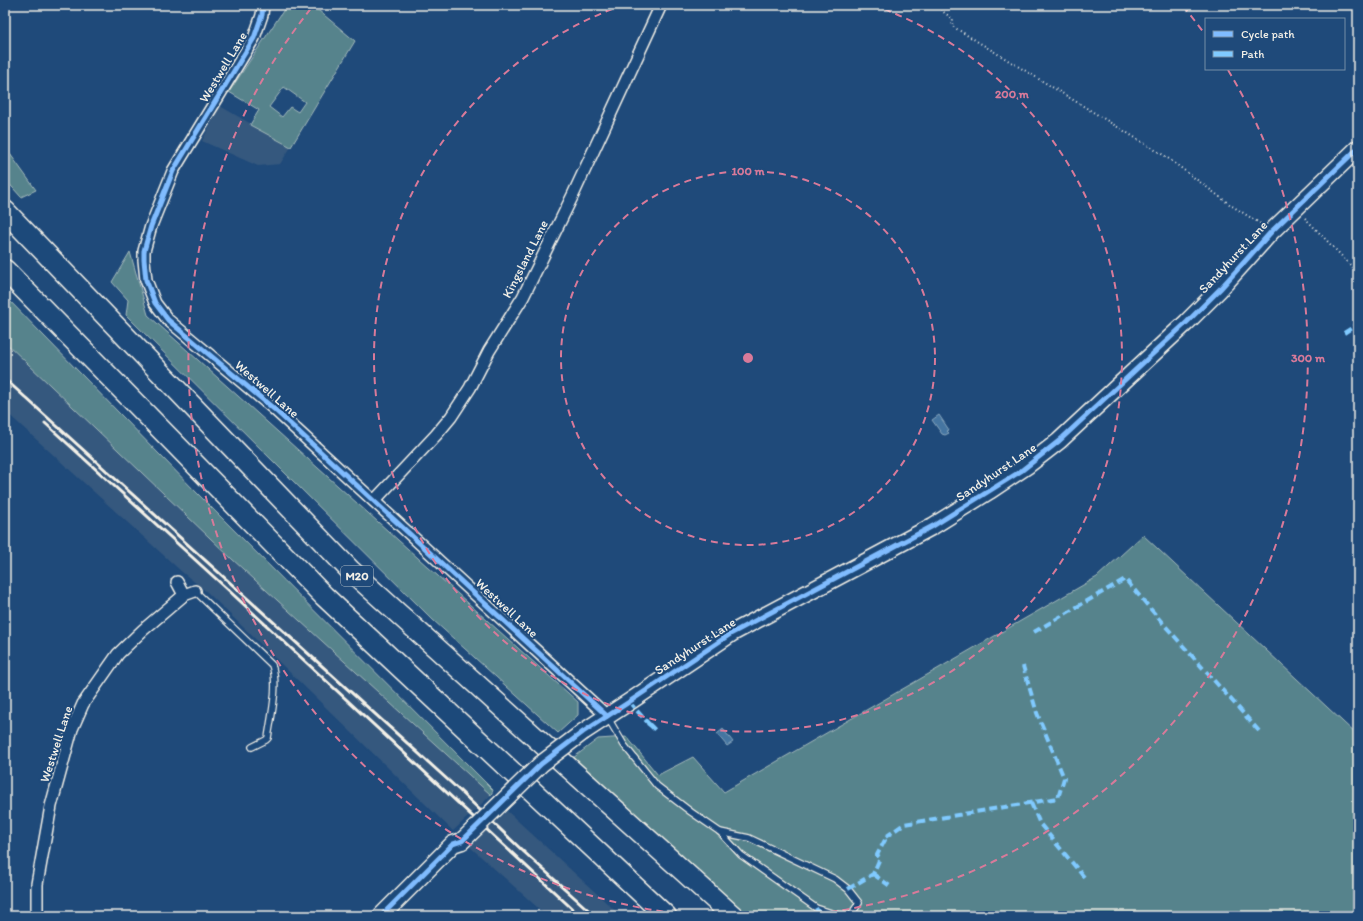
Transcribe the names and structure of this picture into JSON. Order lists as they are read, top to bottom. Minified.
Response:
{"streets":{"highway":["M20"],"street":["Westwell Lane","Sandyhurst Lane","Kingsland Lane"]},"crossings":[["Westwell Lane","Sandyhurst Lane"],["Westwell Lane","Kingsland Lane"]],"legend":["Cycle path","Path"],"rings":["200 m","100 m","300 m"]}
